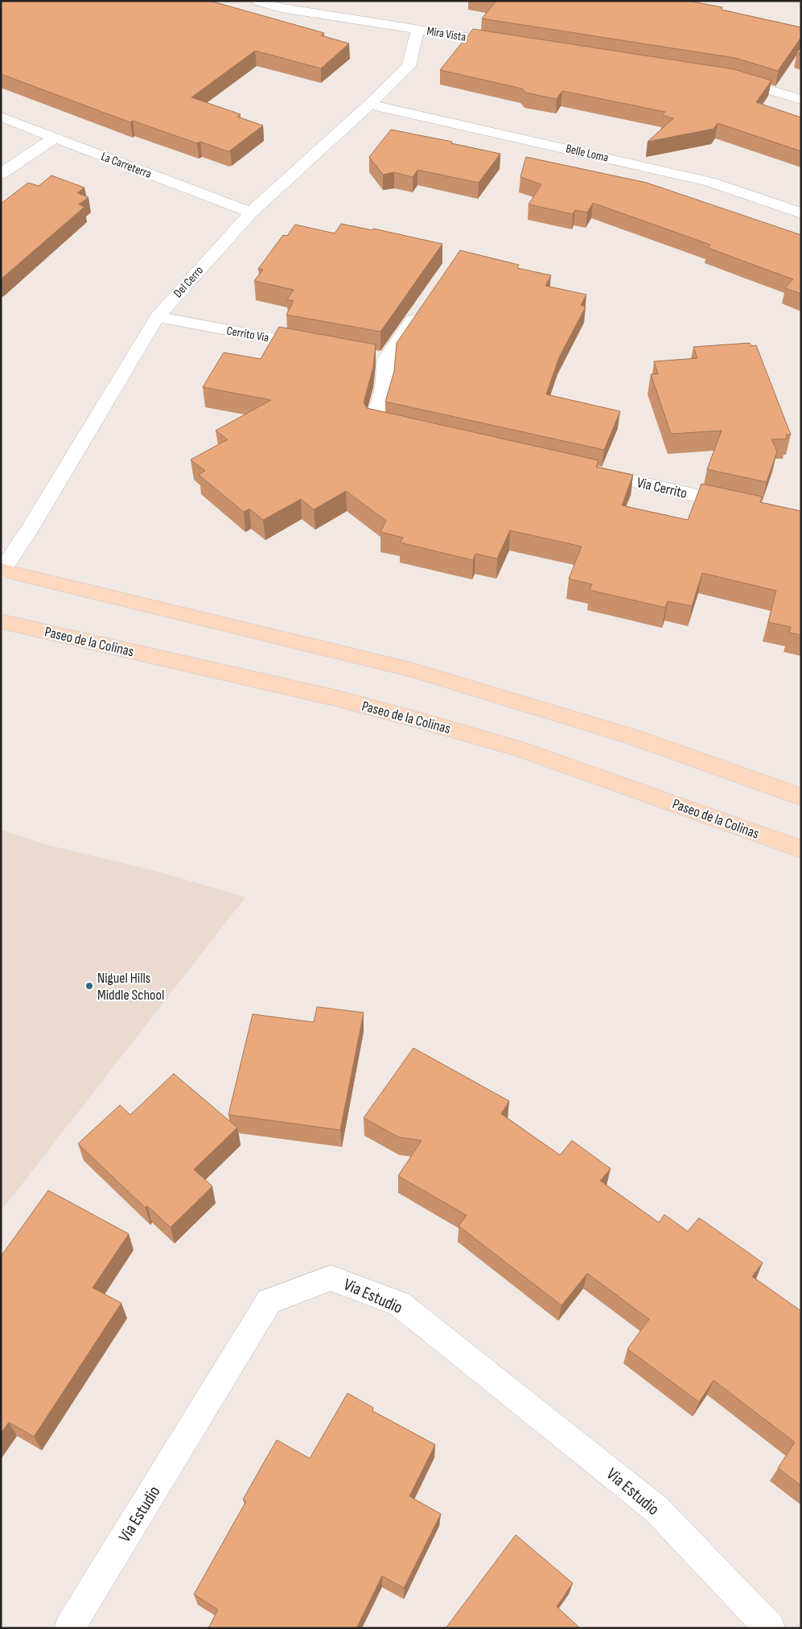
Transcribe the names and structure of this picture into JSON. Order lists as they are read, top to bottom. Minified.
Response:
{"streets":{"main road":["Paseo de la Colinas"],"street":["Mira Vista","Belle Loma","La Carreterra","Del Cerro","Cerrito Via","Via Cerrito","Via Estudio"]},"crossings":[["Mira Vista","Del Cerro"],["Belle Loma","Del Cerro"],["La Carreterra","Del Cerro"],["Del Cerro","Cerrito Via"]],"places":["Niguel Hills Middle School"]}
